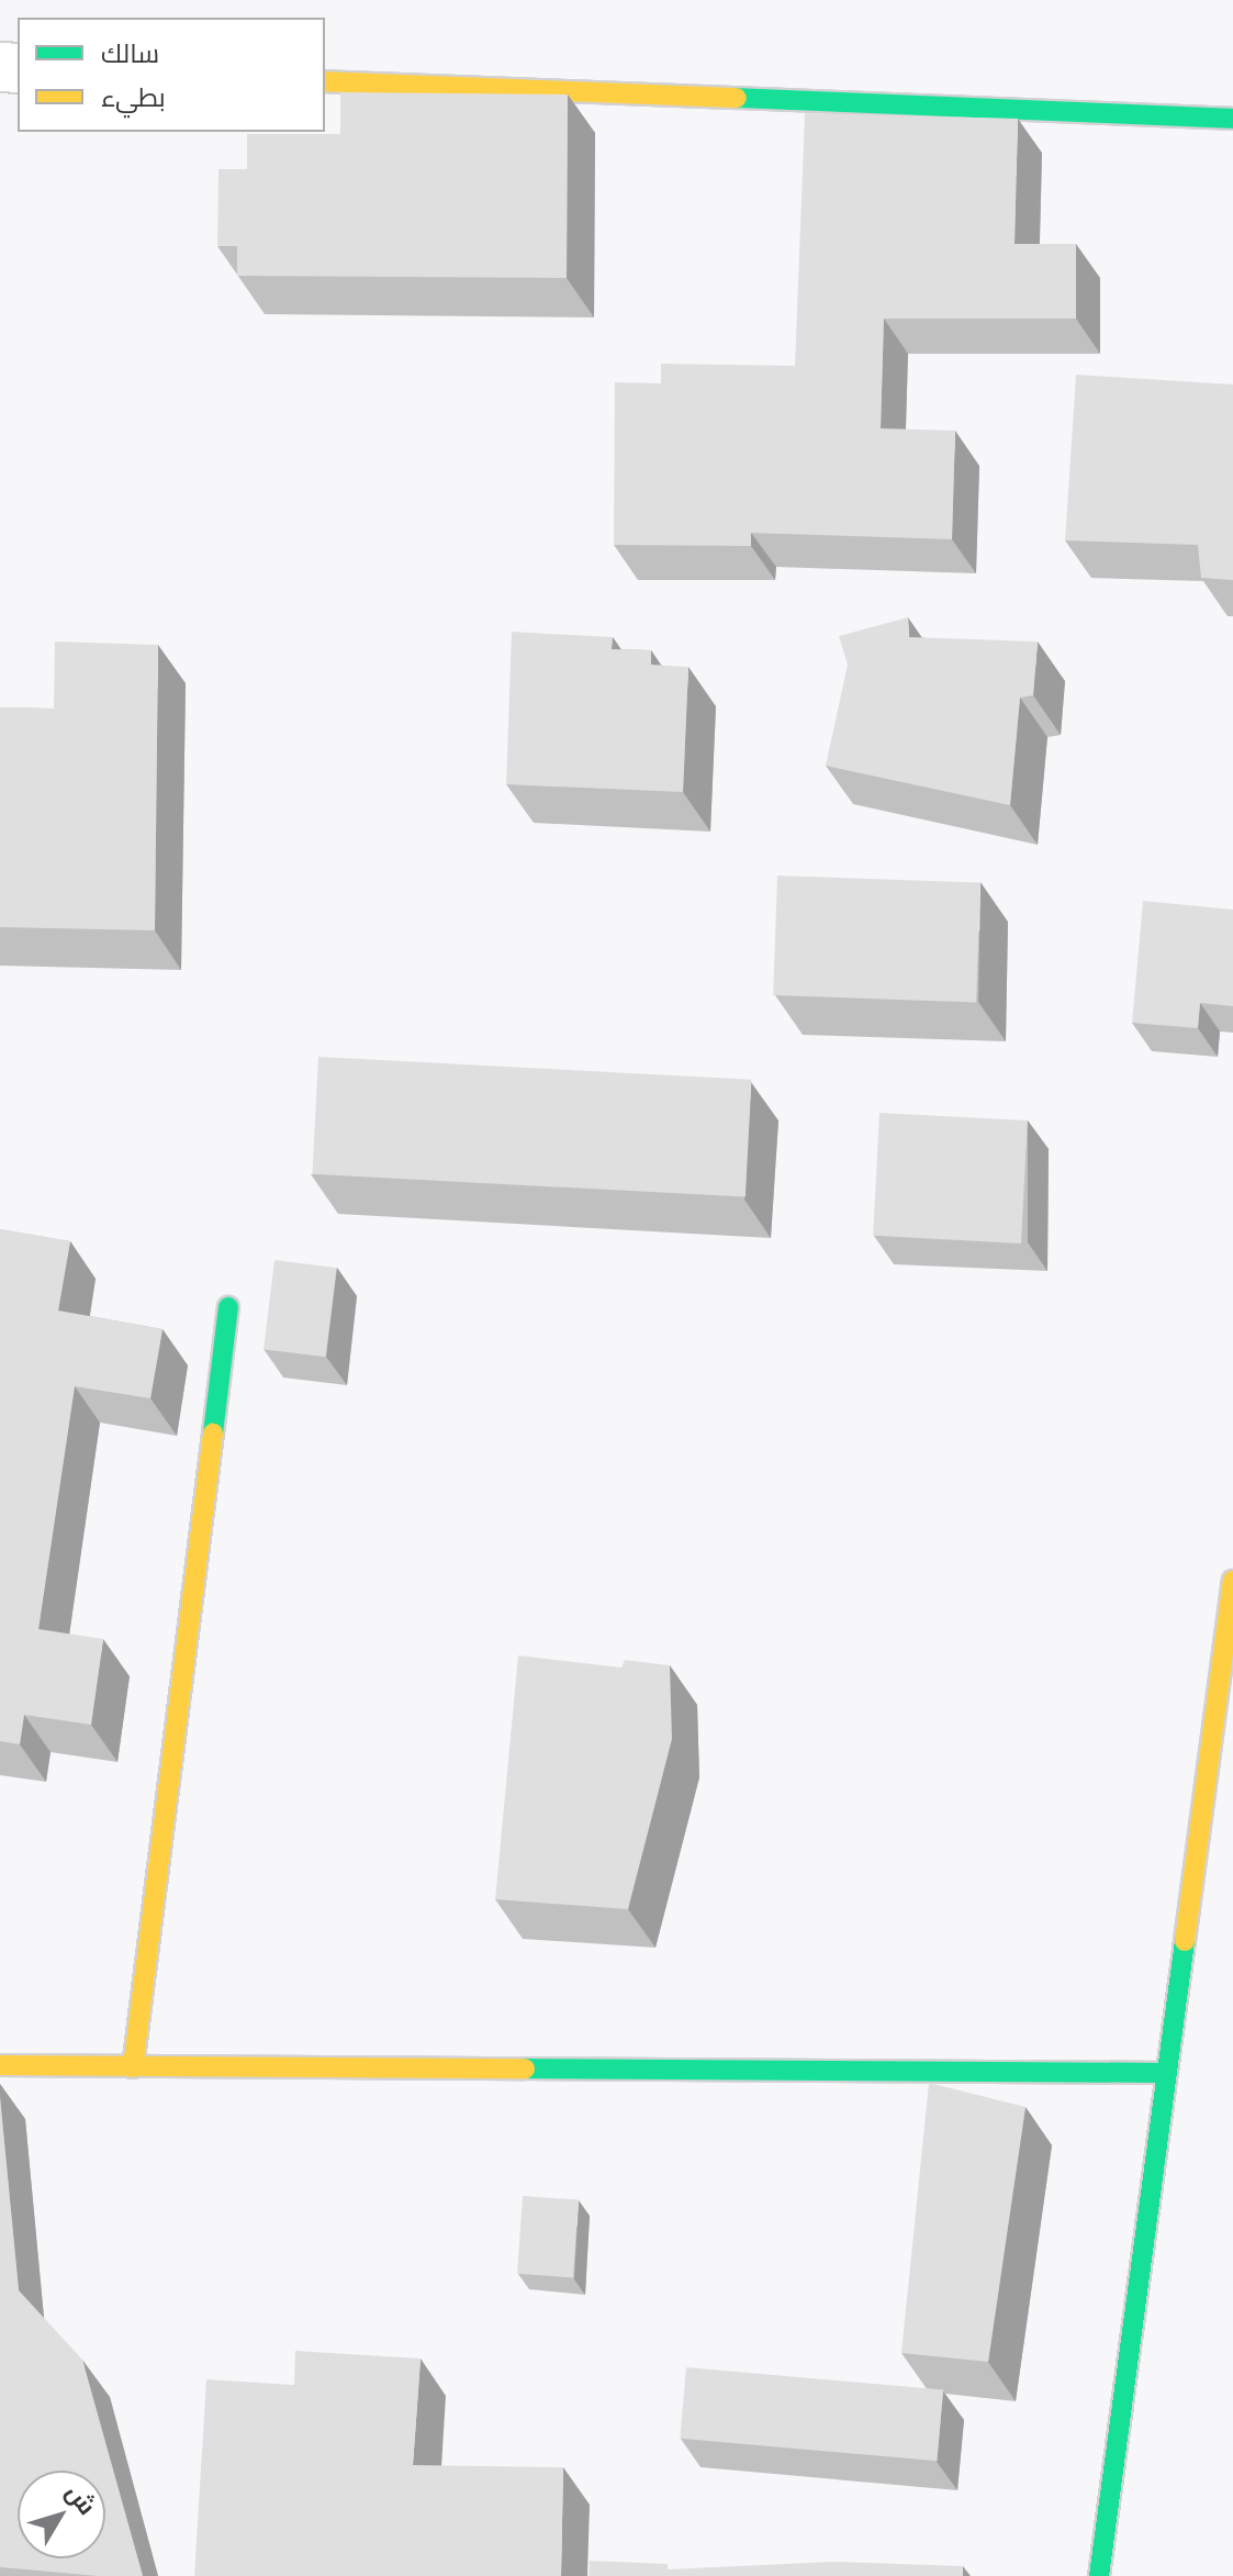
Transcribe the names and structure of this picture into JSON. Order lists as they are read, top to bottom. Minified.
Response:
{"legend":["سالك","بطيء"],"north":"top right"}
